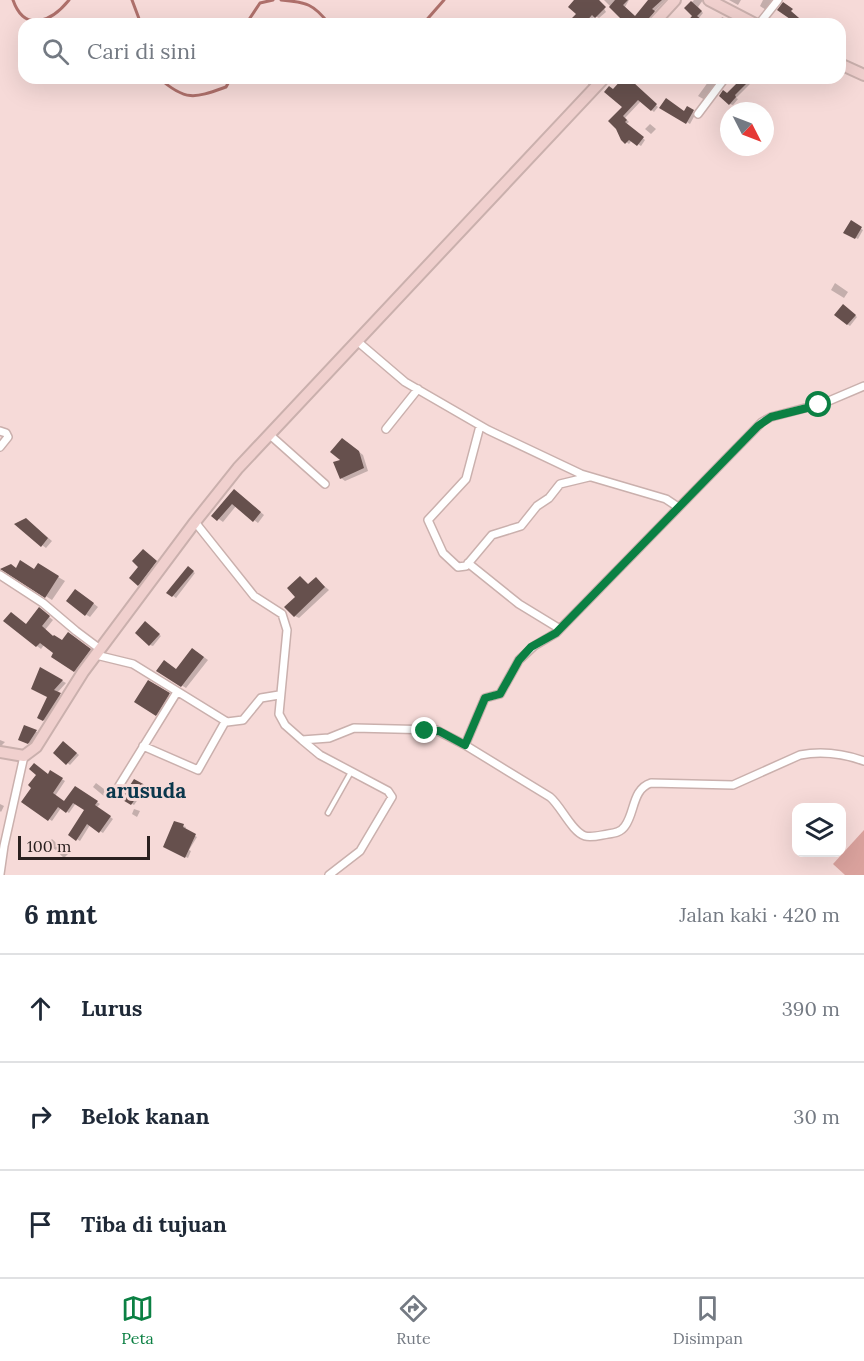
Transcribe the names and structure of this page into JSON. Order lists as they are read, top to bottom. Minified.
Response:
{"districts":["arusuda"],"scale_bar":"100 m","north":"bottom right","page":{"search":"Cari di sini","scale":"100 m","heading":["6 mnt","Jalan kaki · 420 m"],"list":[["Lurus","390 m"],["Belok kanan","30 m"],"Tiba di tujuan"],"nav":["Peta","Rute","Disimpan"]}}
